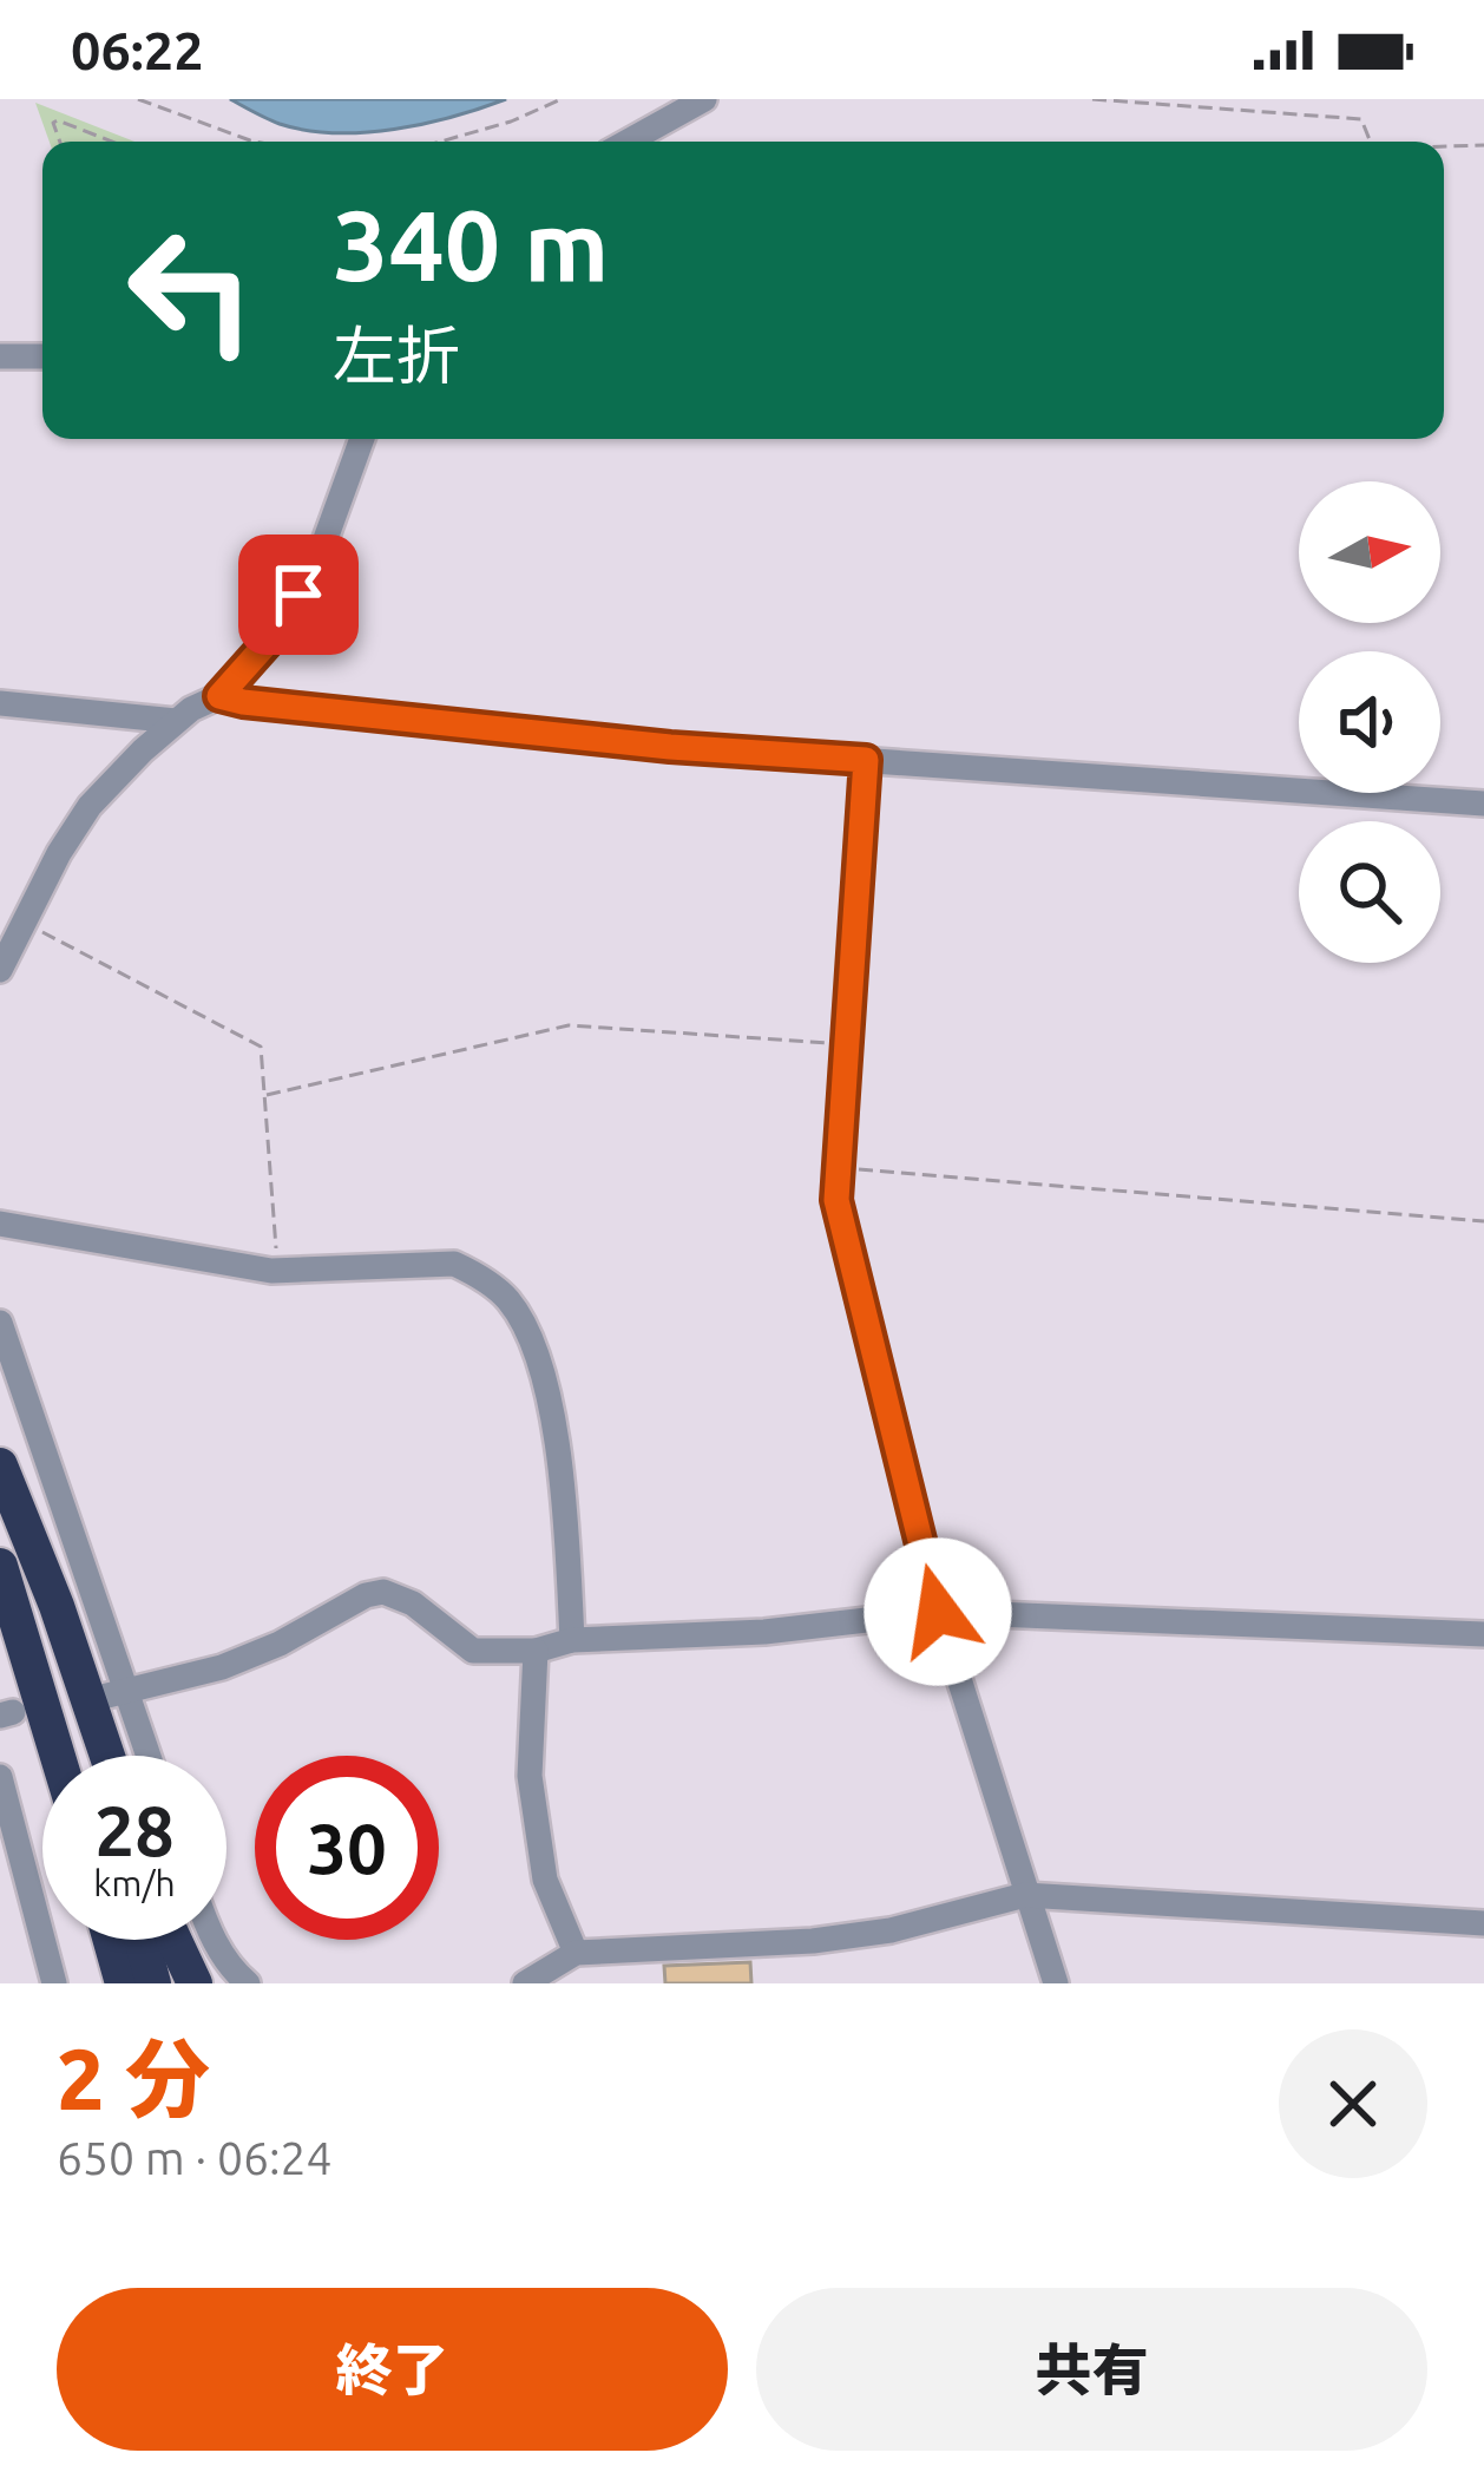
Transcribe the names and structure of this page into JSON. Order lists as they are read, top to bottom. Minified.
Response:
{"north":"right","page":{"status":"06:22","turn":["340 m","左折"],"speed":"28 km/h","limit":"30","heading":["2 分","650 m · 06:24"],"buttons":["終了","共有"]}}
